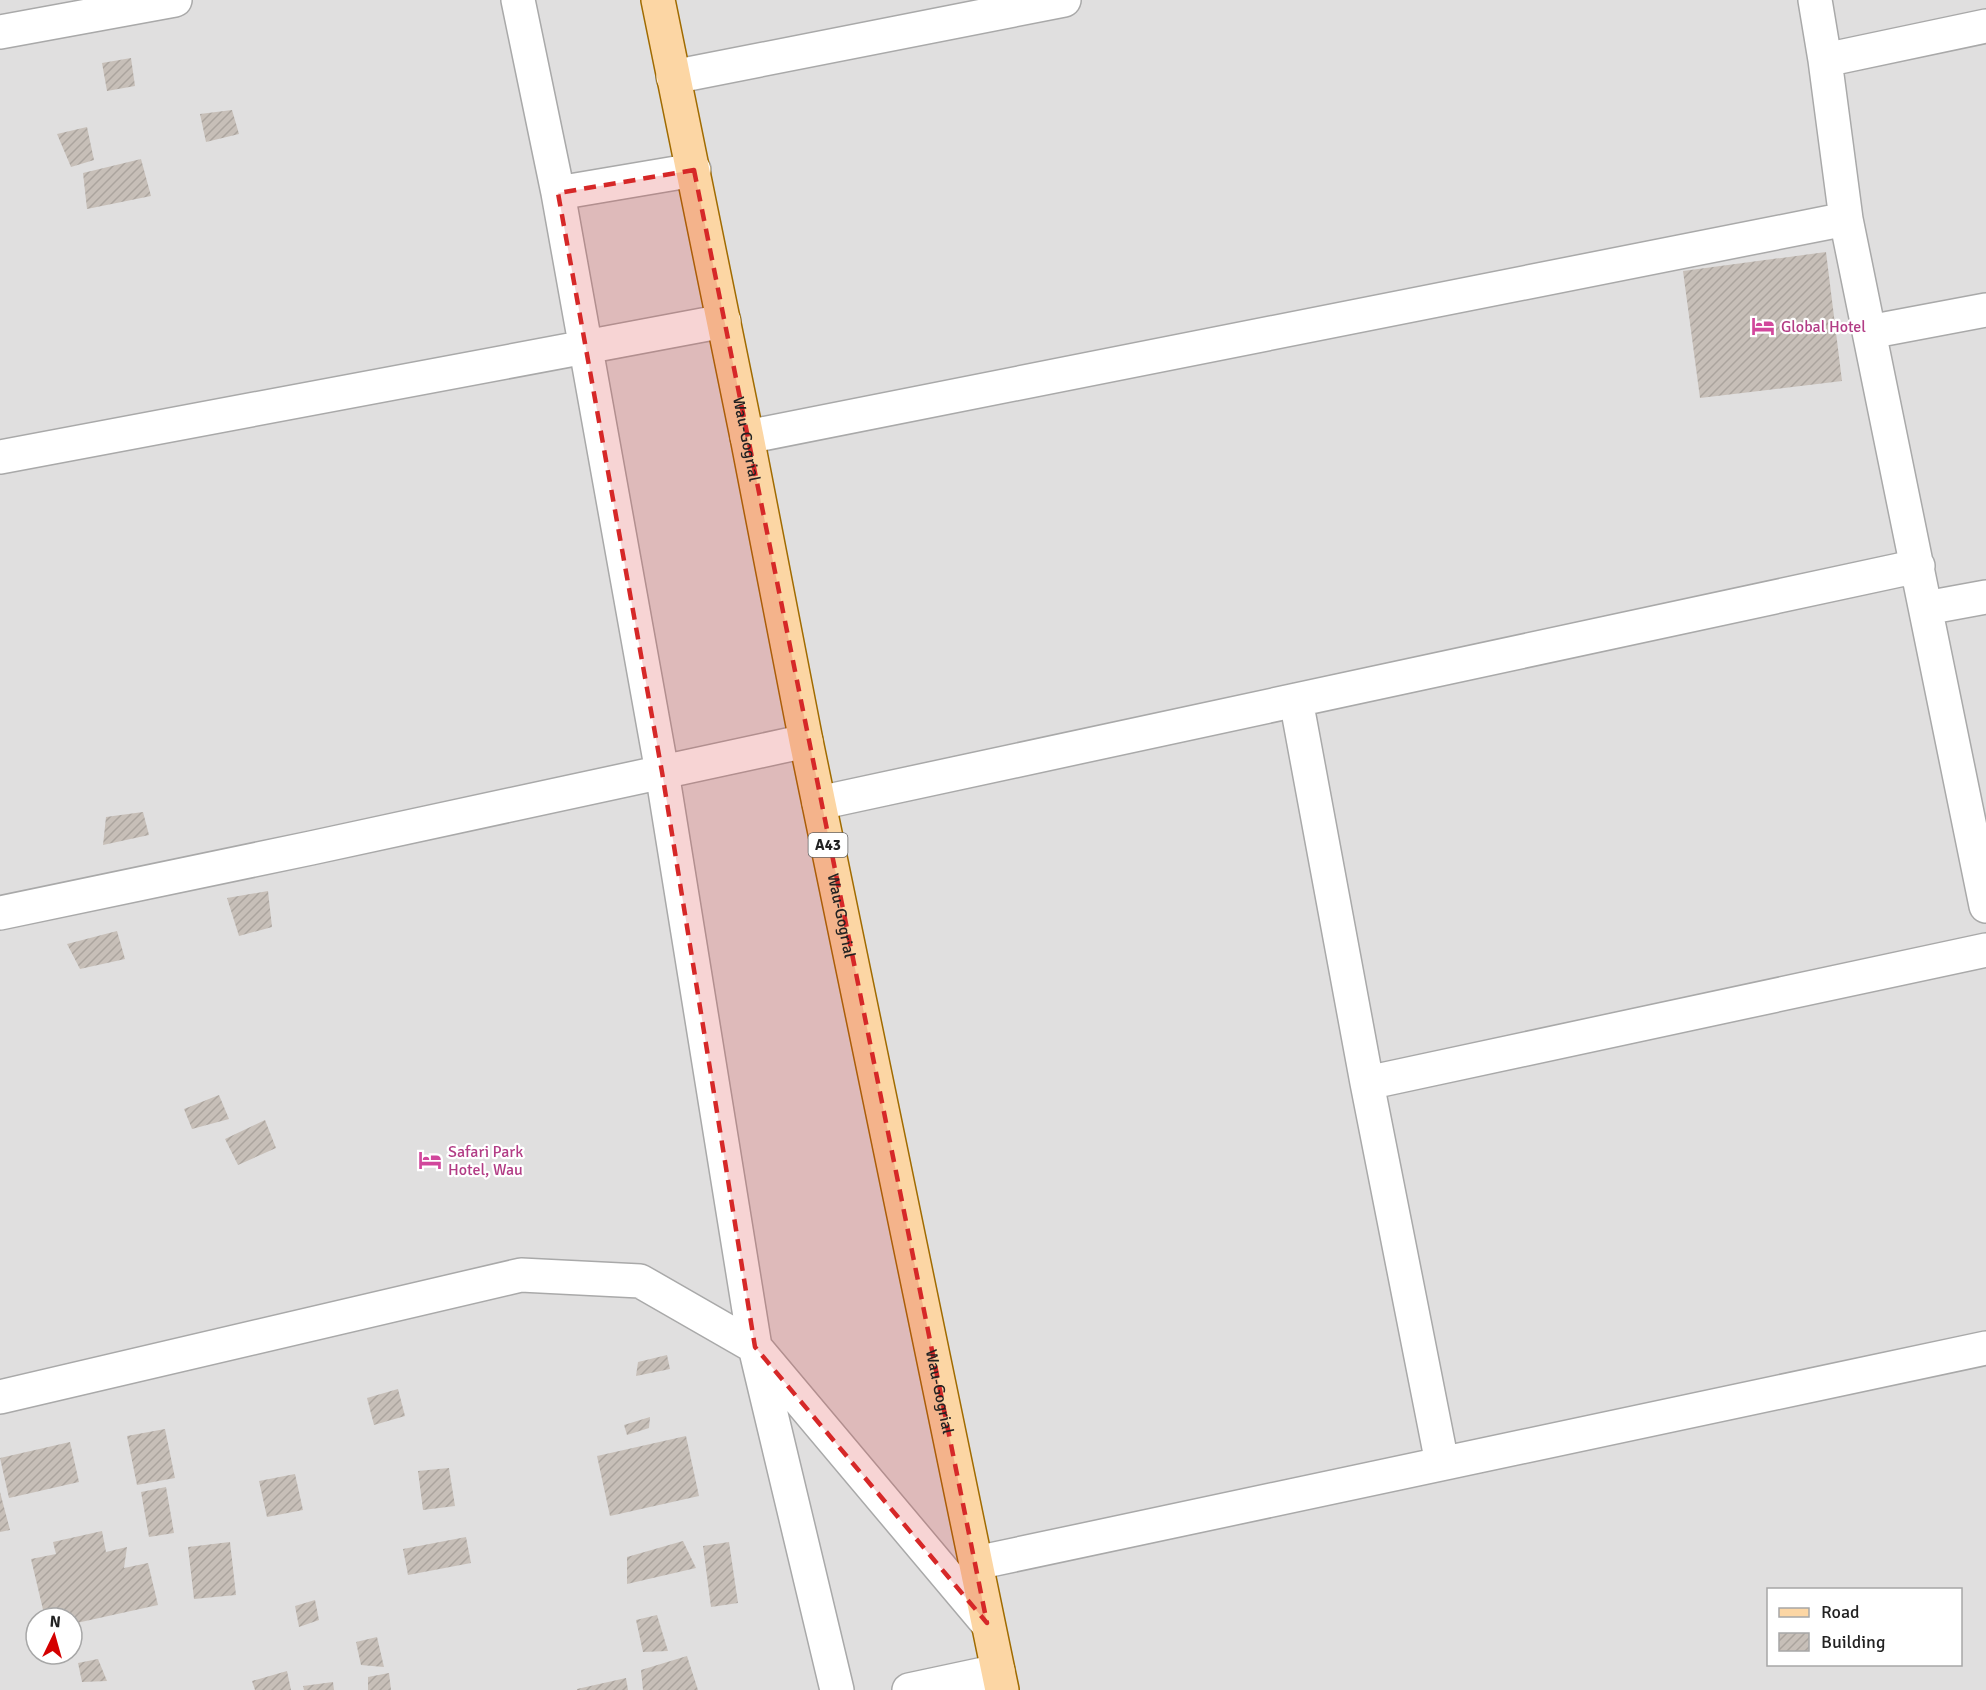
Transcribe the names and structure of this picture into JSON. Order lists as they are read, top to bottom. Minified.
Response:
{"streets":{"main road":["Wau-Gogrial","A43"]},"places":{"hotel":["Global Hotel","Safari Park Hotel, Wau"]},"legend":["Road","Building"],"north":"top"}
